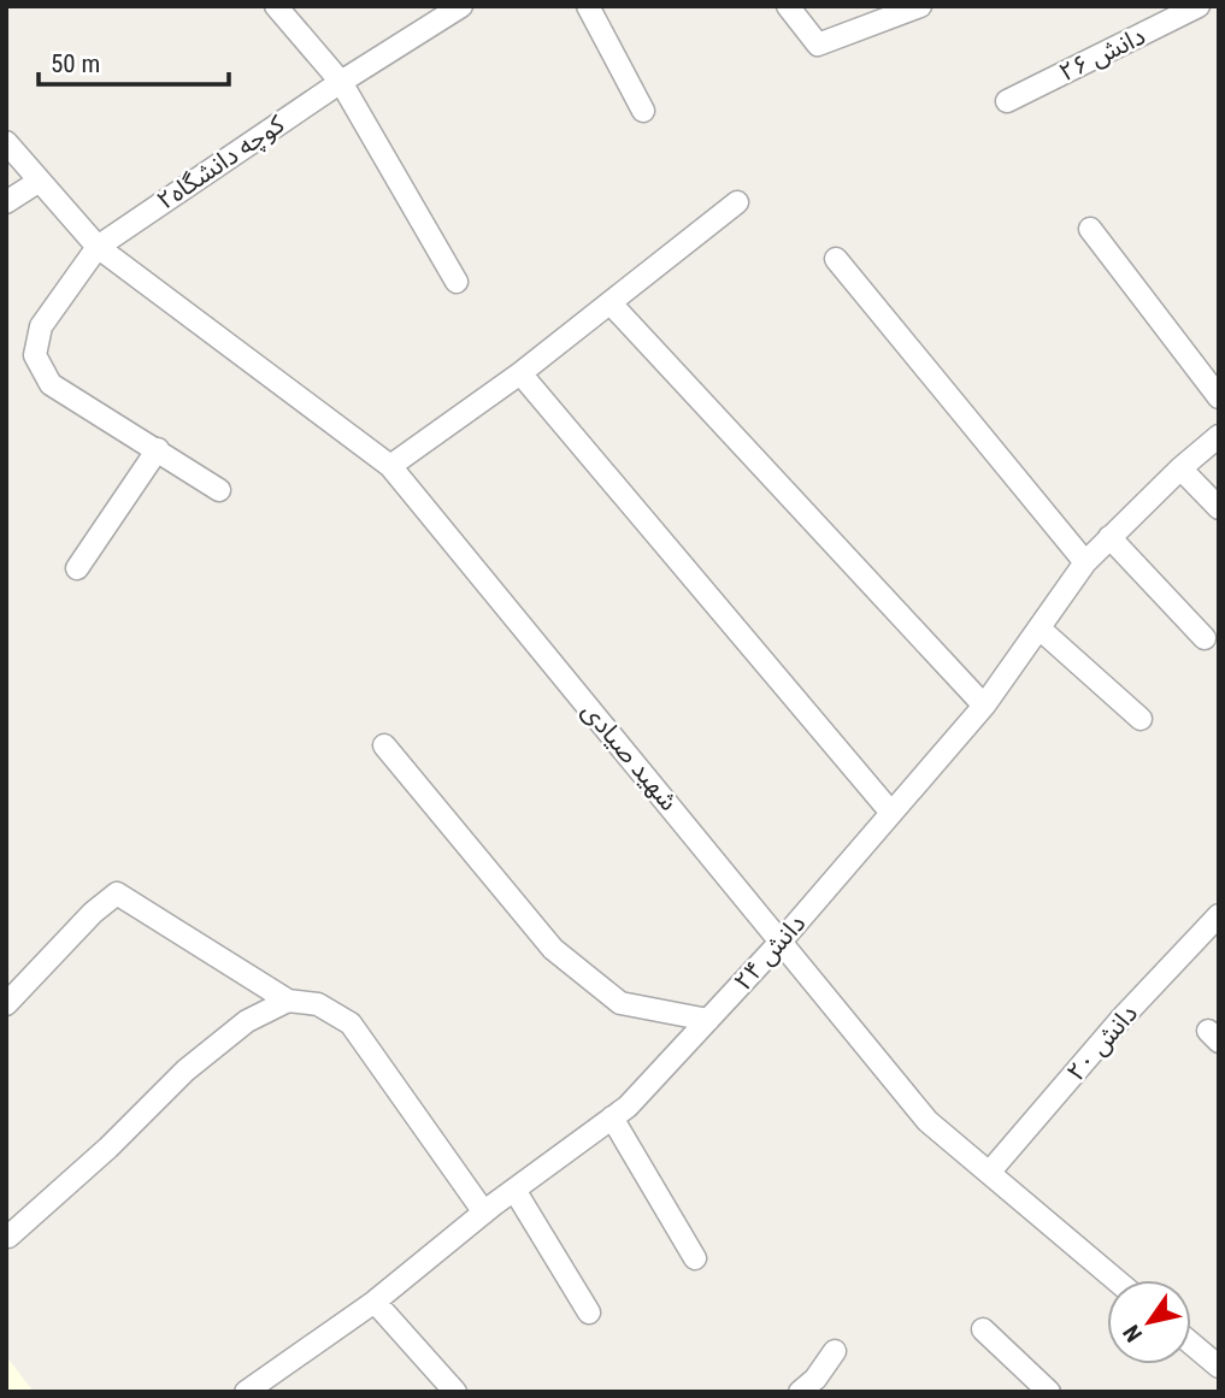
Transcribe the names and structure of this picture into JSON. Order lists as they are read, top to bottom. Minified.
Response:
{"streets":{"street":["دانش ۲۶","کوچه دانشگاه۲","شهید صیادی","دانش ۲۴","دانش ۲۰"]},"crossings":[["کوچه دانشگاه۲","شهید صیادی"],["شهید صیادی","دانش ۲۴"],["شهید صیادی","دانش ۲۰"]],"scale_bar":"50 m","north":"bottom left"}
